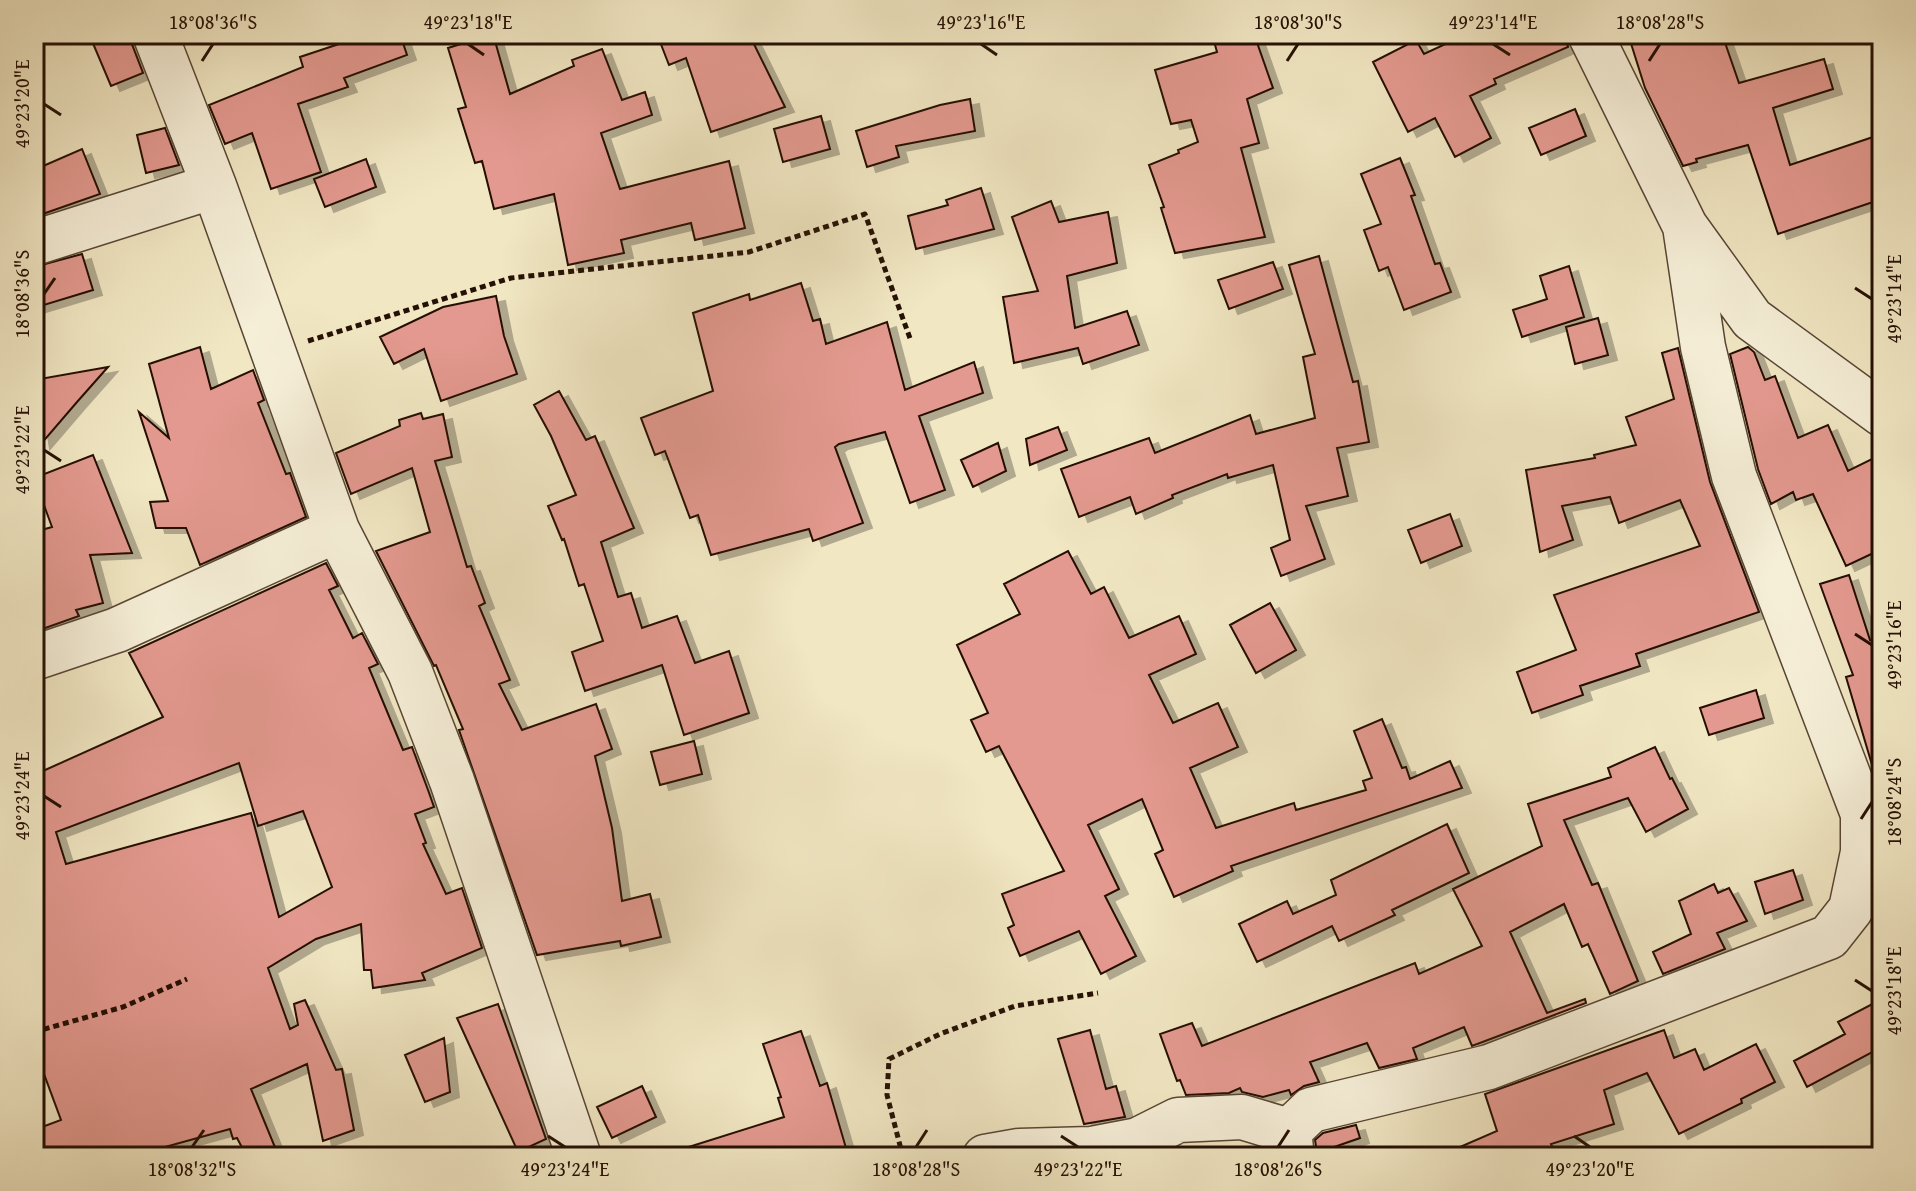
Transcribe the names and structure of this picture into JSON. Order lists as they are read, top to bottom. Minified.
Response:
{"coordinates":["18°08'36\"S","49°23'18\"E","49°23'16\"E","18°08'30\"S","49°23'14\"E","18°08'28\"S","49°23'20\"E","49°23'22\"E","49°23'24\"E","18°08'24\"S","18°08'32\"S","18°08'26\"S"]}
